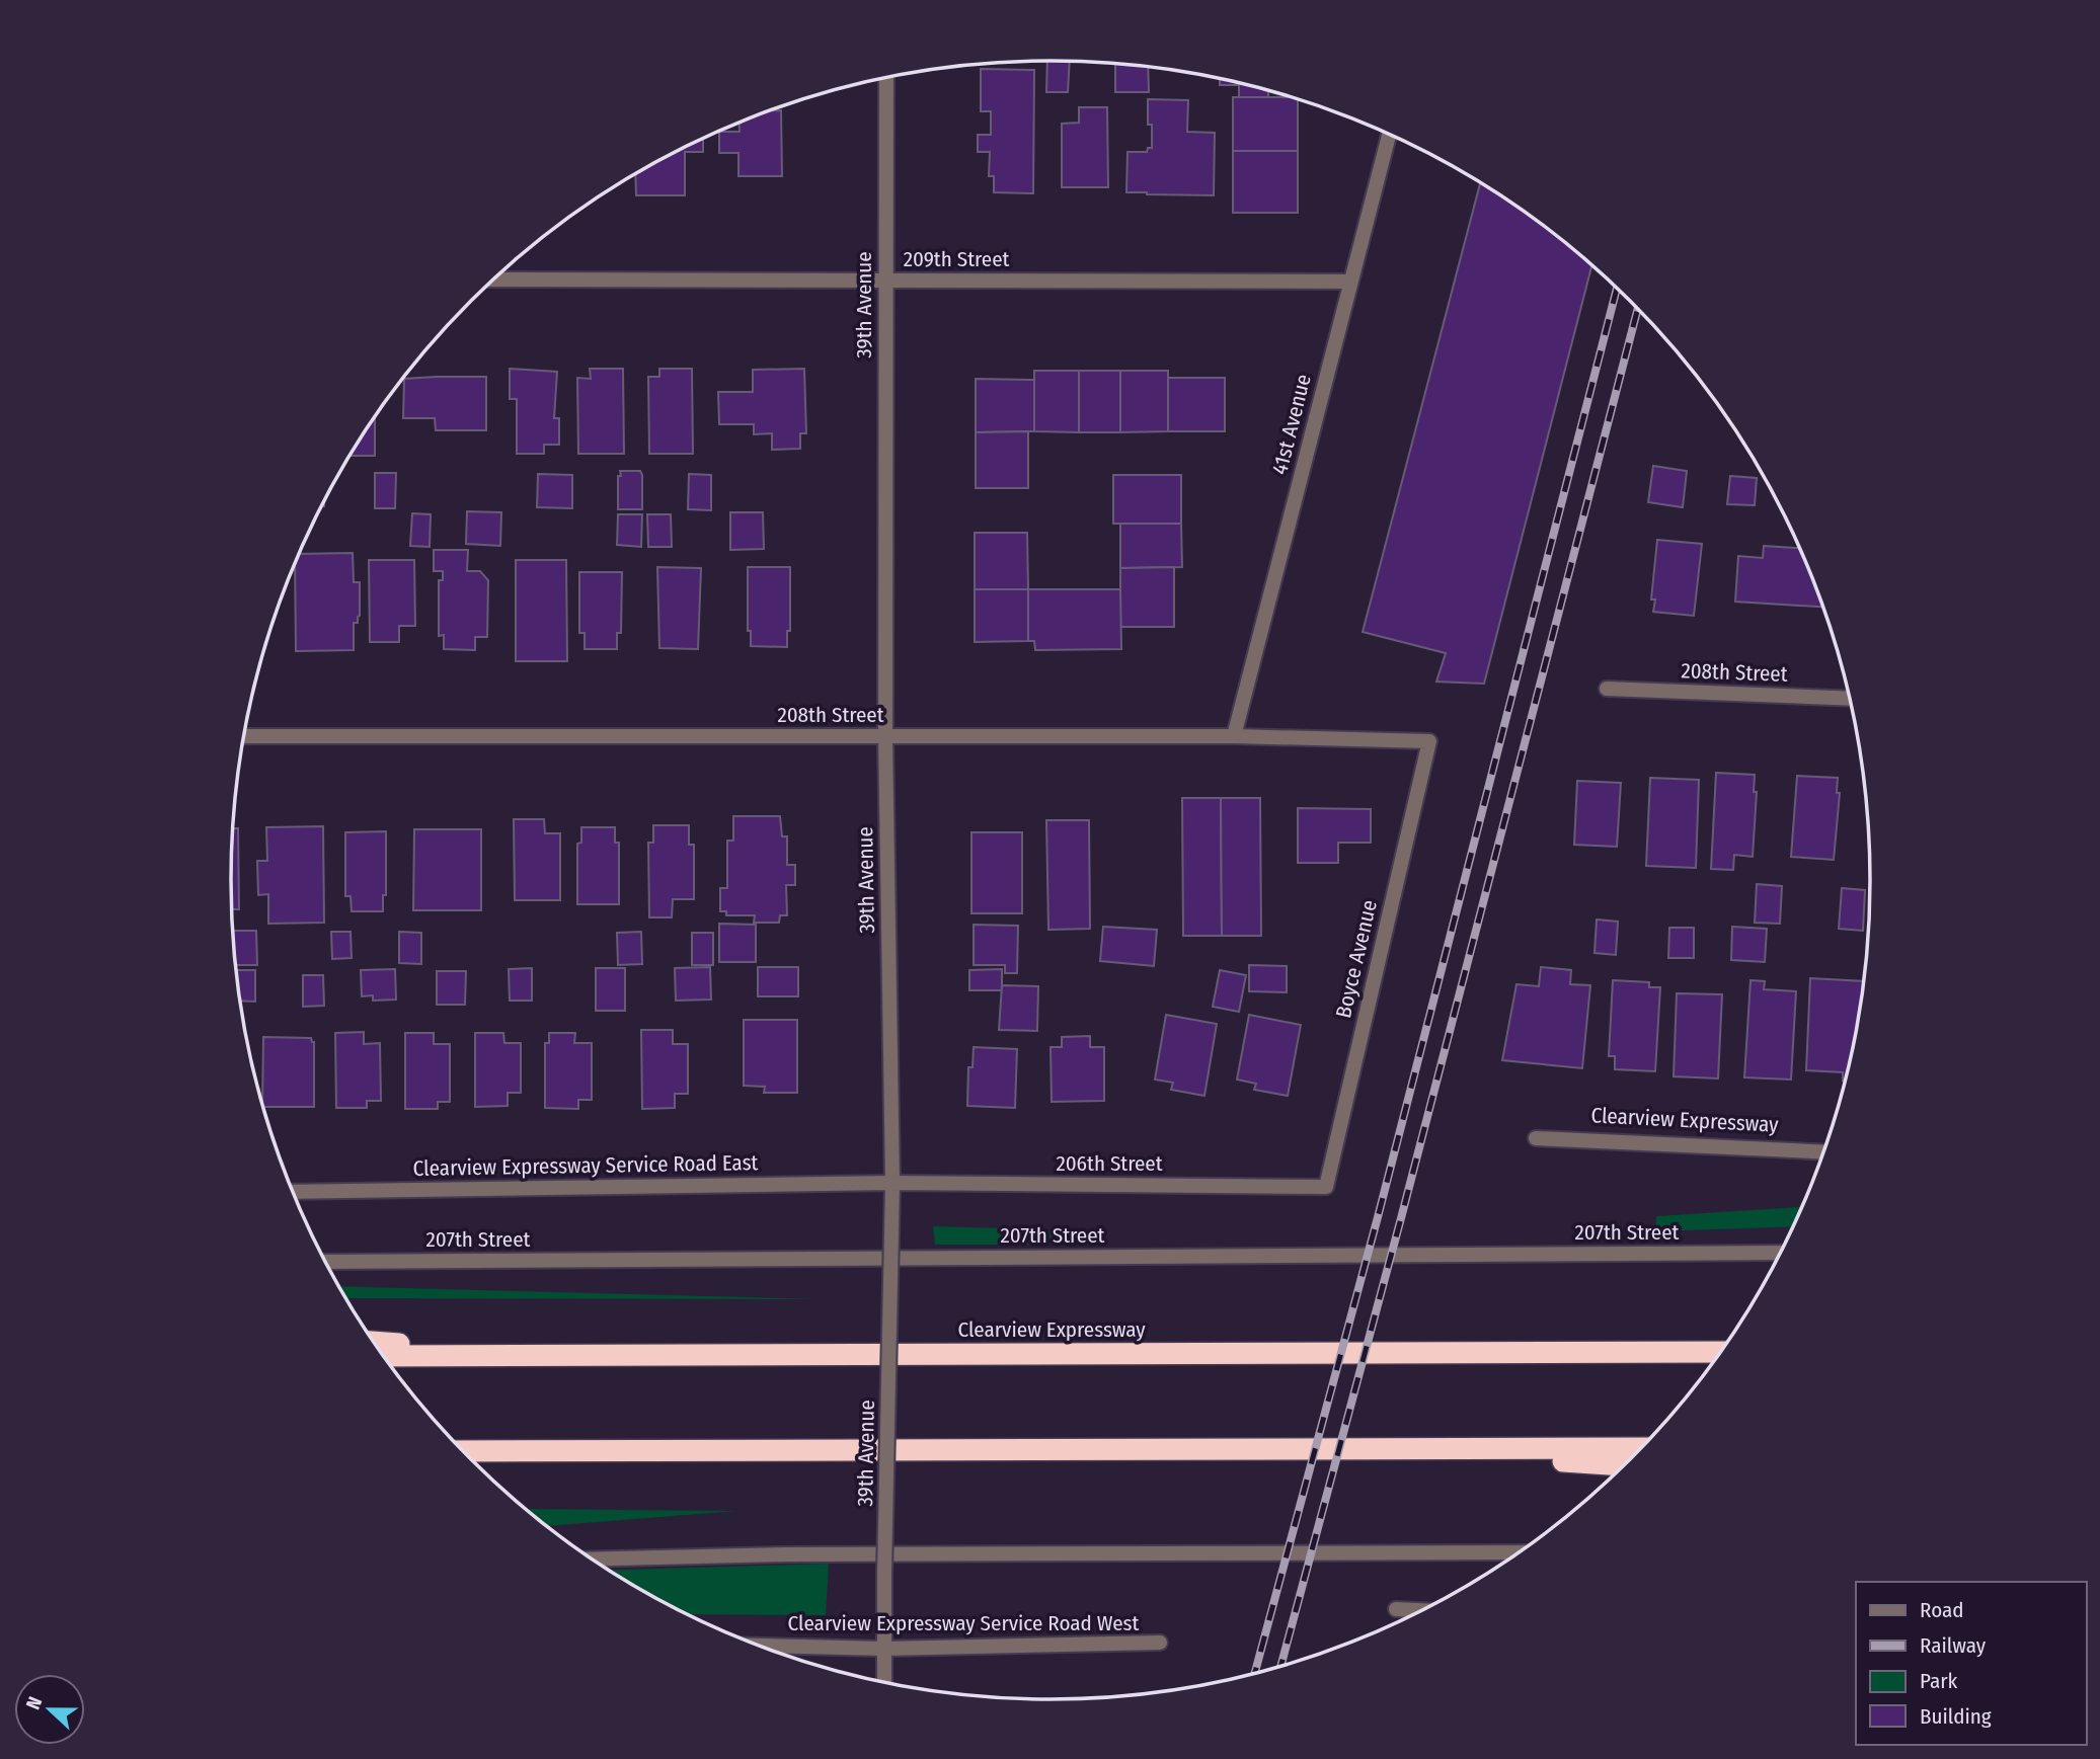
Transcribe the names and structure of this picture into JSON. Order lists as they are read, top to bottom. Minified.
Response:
{"streets":{"highway":["Clearview Expressway"],"street":["209th Street","39th Avenue","41st Avenue","208th Street","Boyce Avenue","206th Street","Clearview Expressway Service Road East","207th Street","Clearview Expressway Service Road West"]},"crossings":[["209th Street","39th Avenue"],["209th Street","41st Avenue"],["39th Avenue","208th Street"],["39th Avenue","206th Street"],["39th Avenue","Clearview Expressway Service Road East"],["39th Avenue","Clearview Expressway Service Road West"],["41st Avenue","208th Street"],["208th Street","Boyce Avenue"],["Boyce Avenue","206th Street"],["206th Street","Clearview Expressway Service Road East"]],"legend":["Road","Railway","Park","Building"],"north":"left"}
